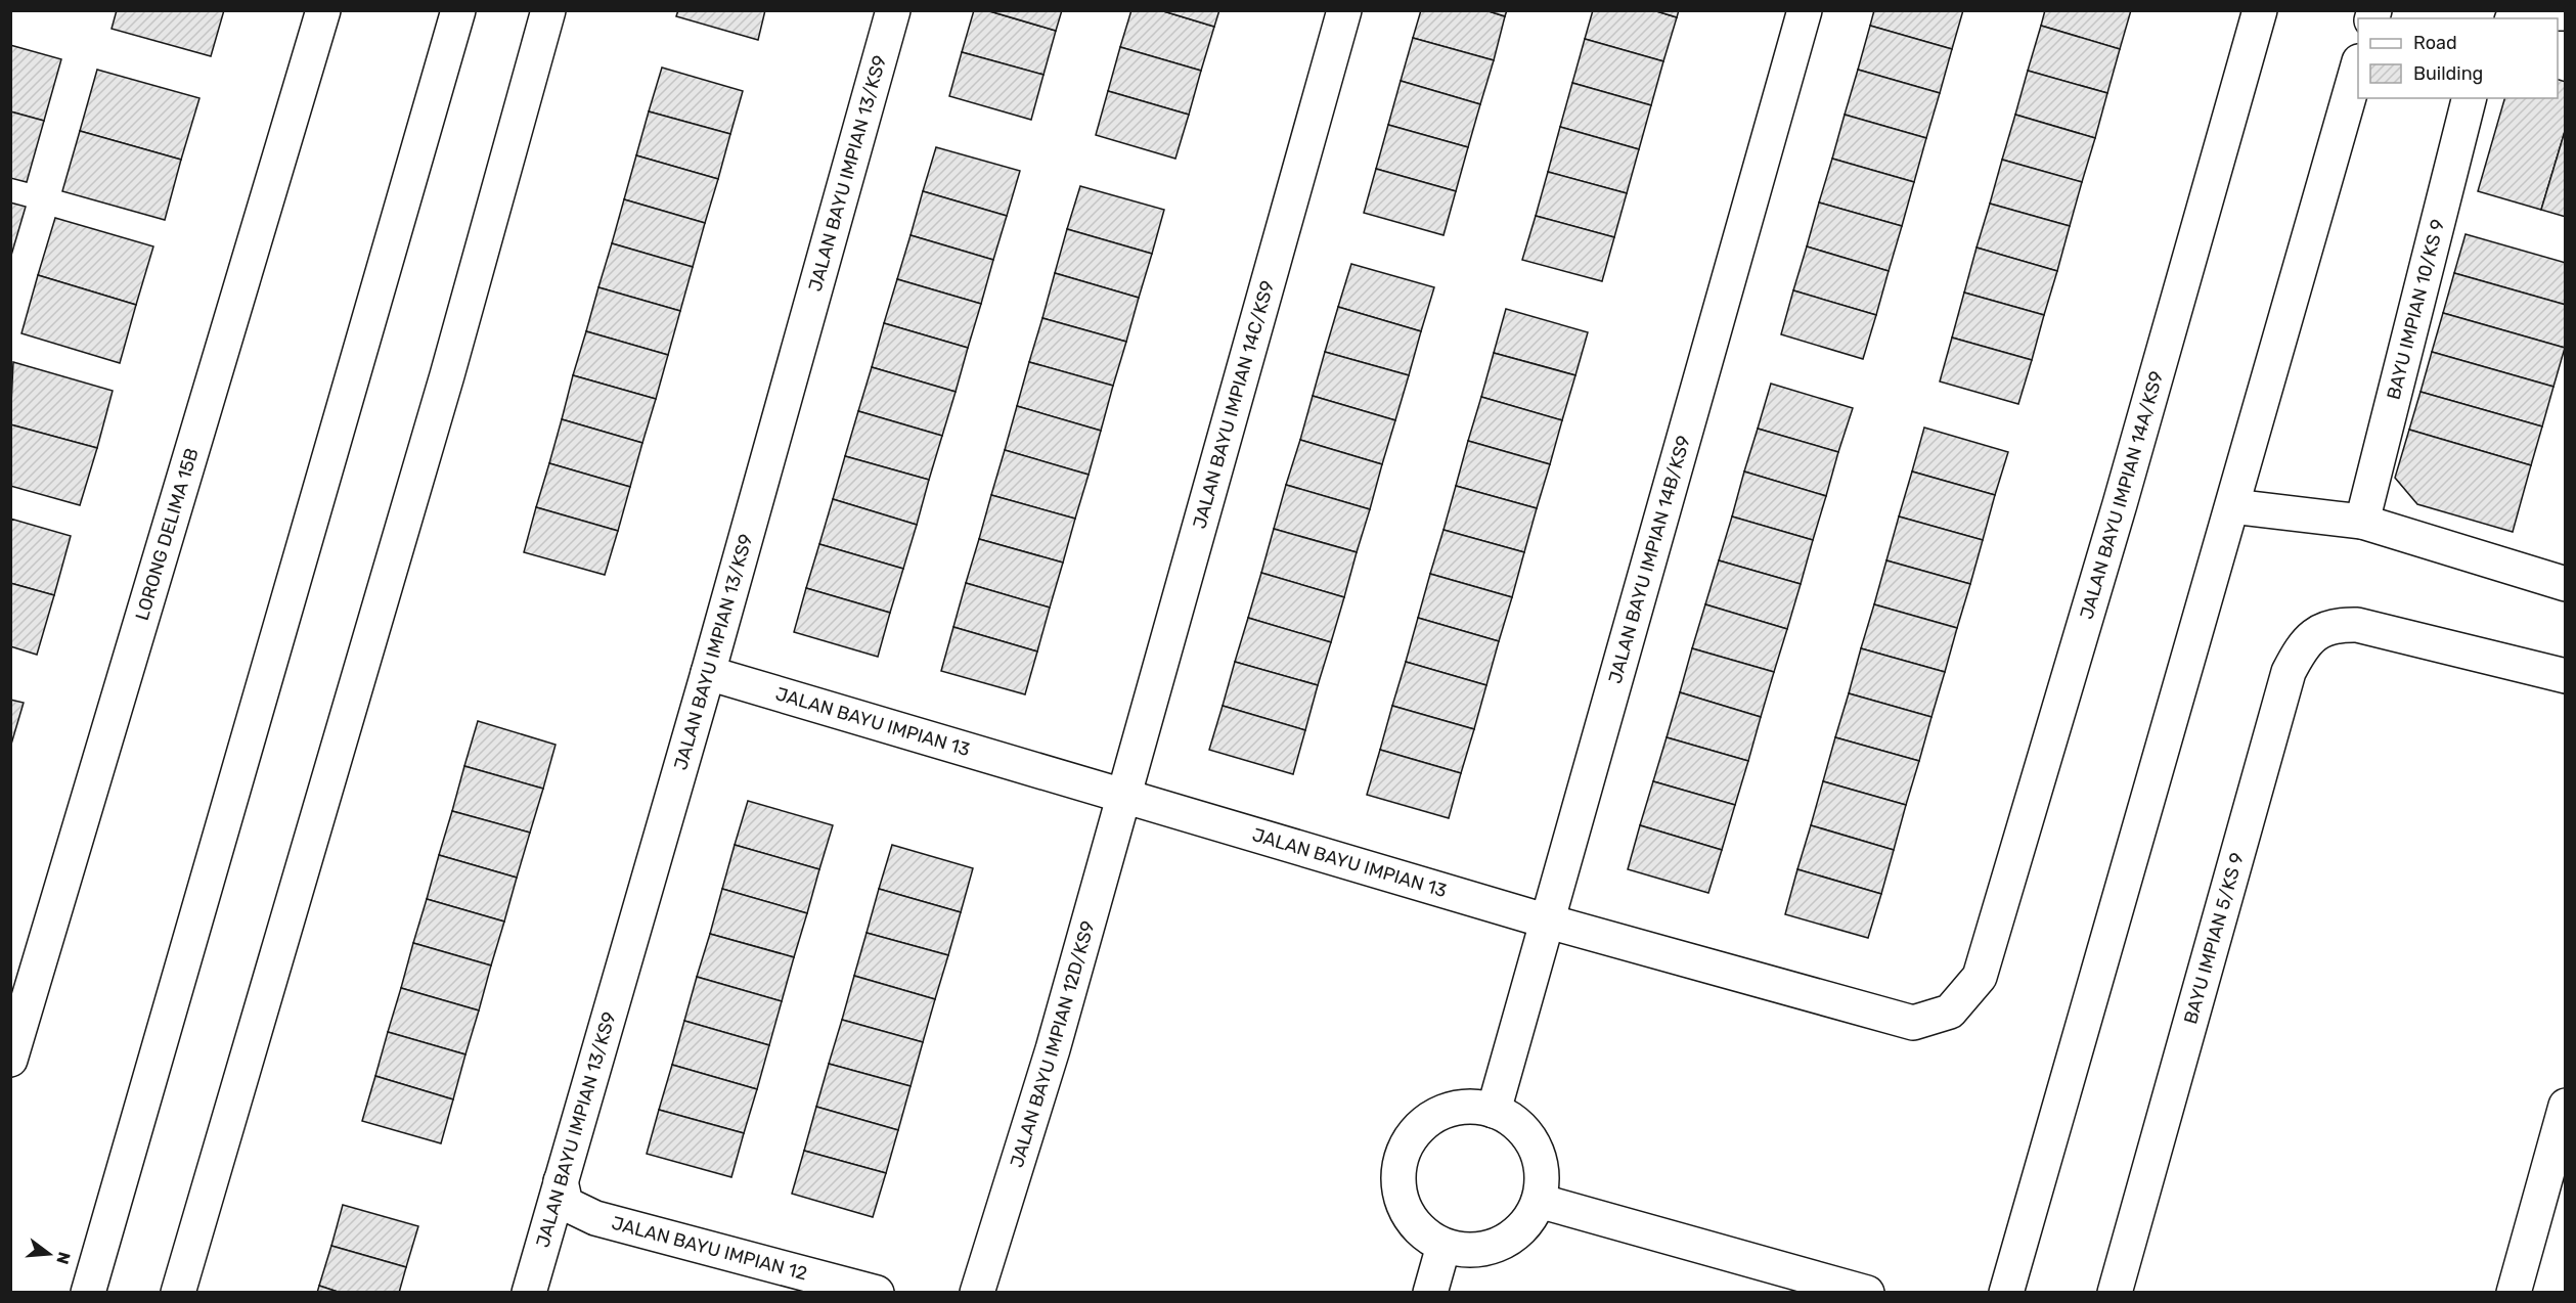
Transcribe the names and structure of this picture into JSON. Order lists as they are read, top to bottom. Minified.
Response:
{"streets":{"street":["JALAN BAYU IMPIAN 13/KS9","BAYU IMPIAN 10/KS 9","JALAN BAYU IMPIAN 14C/KS9","JALAN BAYU IMPIAN 14A/KS9","LORONG DELIMA 15B","JALAN BAYU IMPIAN 14B/KS9","JALAN BAYU IMPIAN 13","BAYU IMPIAN 5/KS 9","JALAN BAYU IMPIAN 12D/KS9","JALAN BAYU IMPIAN 12"]},"crossings":[["JALAN BAYU IMPIAN 13/KS9","JALAN BAYU IMPIAN 13"],["JALAN BAYU IMPIAN 13/KS9","JALAN BAYU IMPIAN 12"],["JALAN BAYU IMPIAN 14C/KS9","JALAN BAYU IMPIAN 13"],["JALAN BAYU IMPIAN 14C/KS9","JALAN BAYU IMPIAN 12D/KS9"],["JALAN BAYU IMPIAN 14A/KS9","JALAN BAYU IMPIAN 13"],["JALAN BAYU IMPIAN 14B/KS9","JALAN BAYU IMPIAN 13"],["JALAN BAYU IMPIAN 13","JALAN BAYU IMPIAN 12D/KS9"]],"legend":["Road","Building"],"north":"right"}
